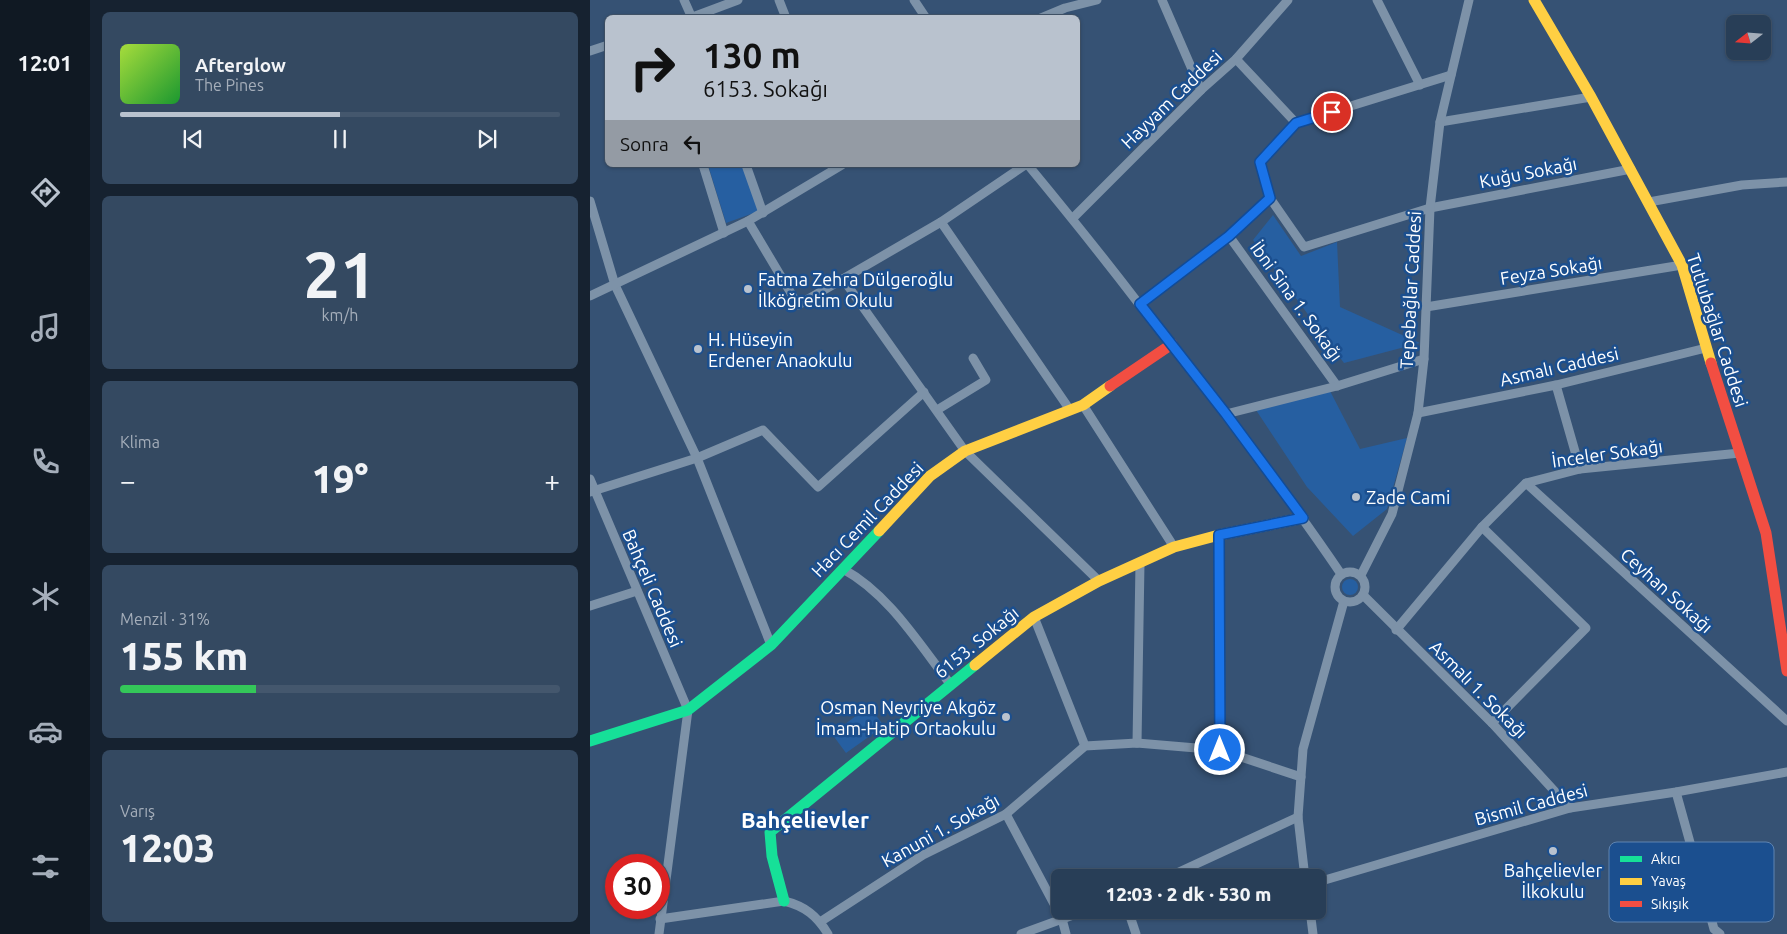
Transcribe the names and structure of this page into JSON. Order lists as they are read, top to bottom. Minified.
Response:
{"streets":{"street":["Hayyam Caddesi","Kuğu Sokağı","Feyza Sokağı","Tepebağlar Caddesi","İbni Sina 1. Sokağı","Tutlubağlar Caddesi","Asmalı Caddesi","İnceler Sokağı","Hacı Cemil Caddesi","Bahçeli Caddesi","Ceyhan Sokağı","6153. Sokağı","Asmalı 1. Sokağı","Bismil Caddesi","Kanuni 1. Sokağı"]},"crossings":[["Kuğu Sokağı","Tepebağlar Caddesi"],["Kuğu Sokağı","Tutlubağlar Caddesi"],["Feyza Sokağı","Tepebağlar Caddesi"],["Feyza Sokağı","Tutlubağlar Caddesi"],["Tepebağlar Caddesi","Asmalı Caddesi"],["Tepebağlar Caddesi","Asmalı 1. Sokağı"],["Tutlubağlar Caddesi","Asmalı Caddesi"],["Tutlubağlar Caddesi","İnceler Sokağı"],["İnceler Sokağı","Ceyhan Sokağı"],["Hacı Cemil Caddesi","Bahçeli Caddesi"],["Asmalı 1. Sokağı","Bismil Caddesi"]],"districts":["Bahçelievler"],"places":["Fatma Zehra Dülgeroğlu İlköğretim Okulu","H. Hüseyin Erdener Anaokulu","Zade Cami","Osman Neyriye Akgöz İmam-Hatip Ortaokulu","Bahçelievler İlkokulu"],"legend":["Akıcı","Yavaş","Sıkışık"],"north":"left","page":{"tabs":"12:01","turn":["130 m","6153. Sokağı"],"song":["Afterglow","The Pines"],"then":"Sonra","tile":[["21","km/h"],"Klima",["Menzil · 31%","155 km"],["Varış","12:03"]],"heat":["−","19°","+"],"limit":"30","trip":"12:03 · 2 dk · 530 m"}}
